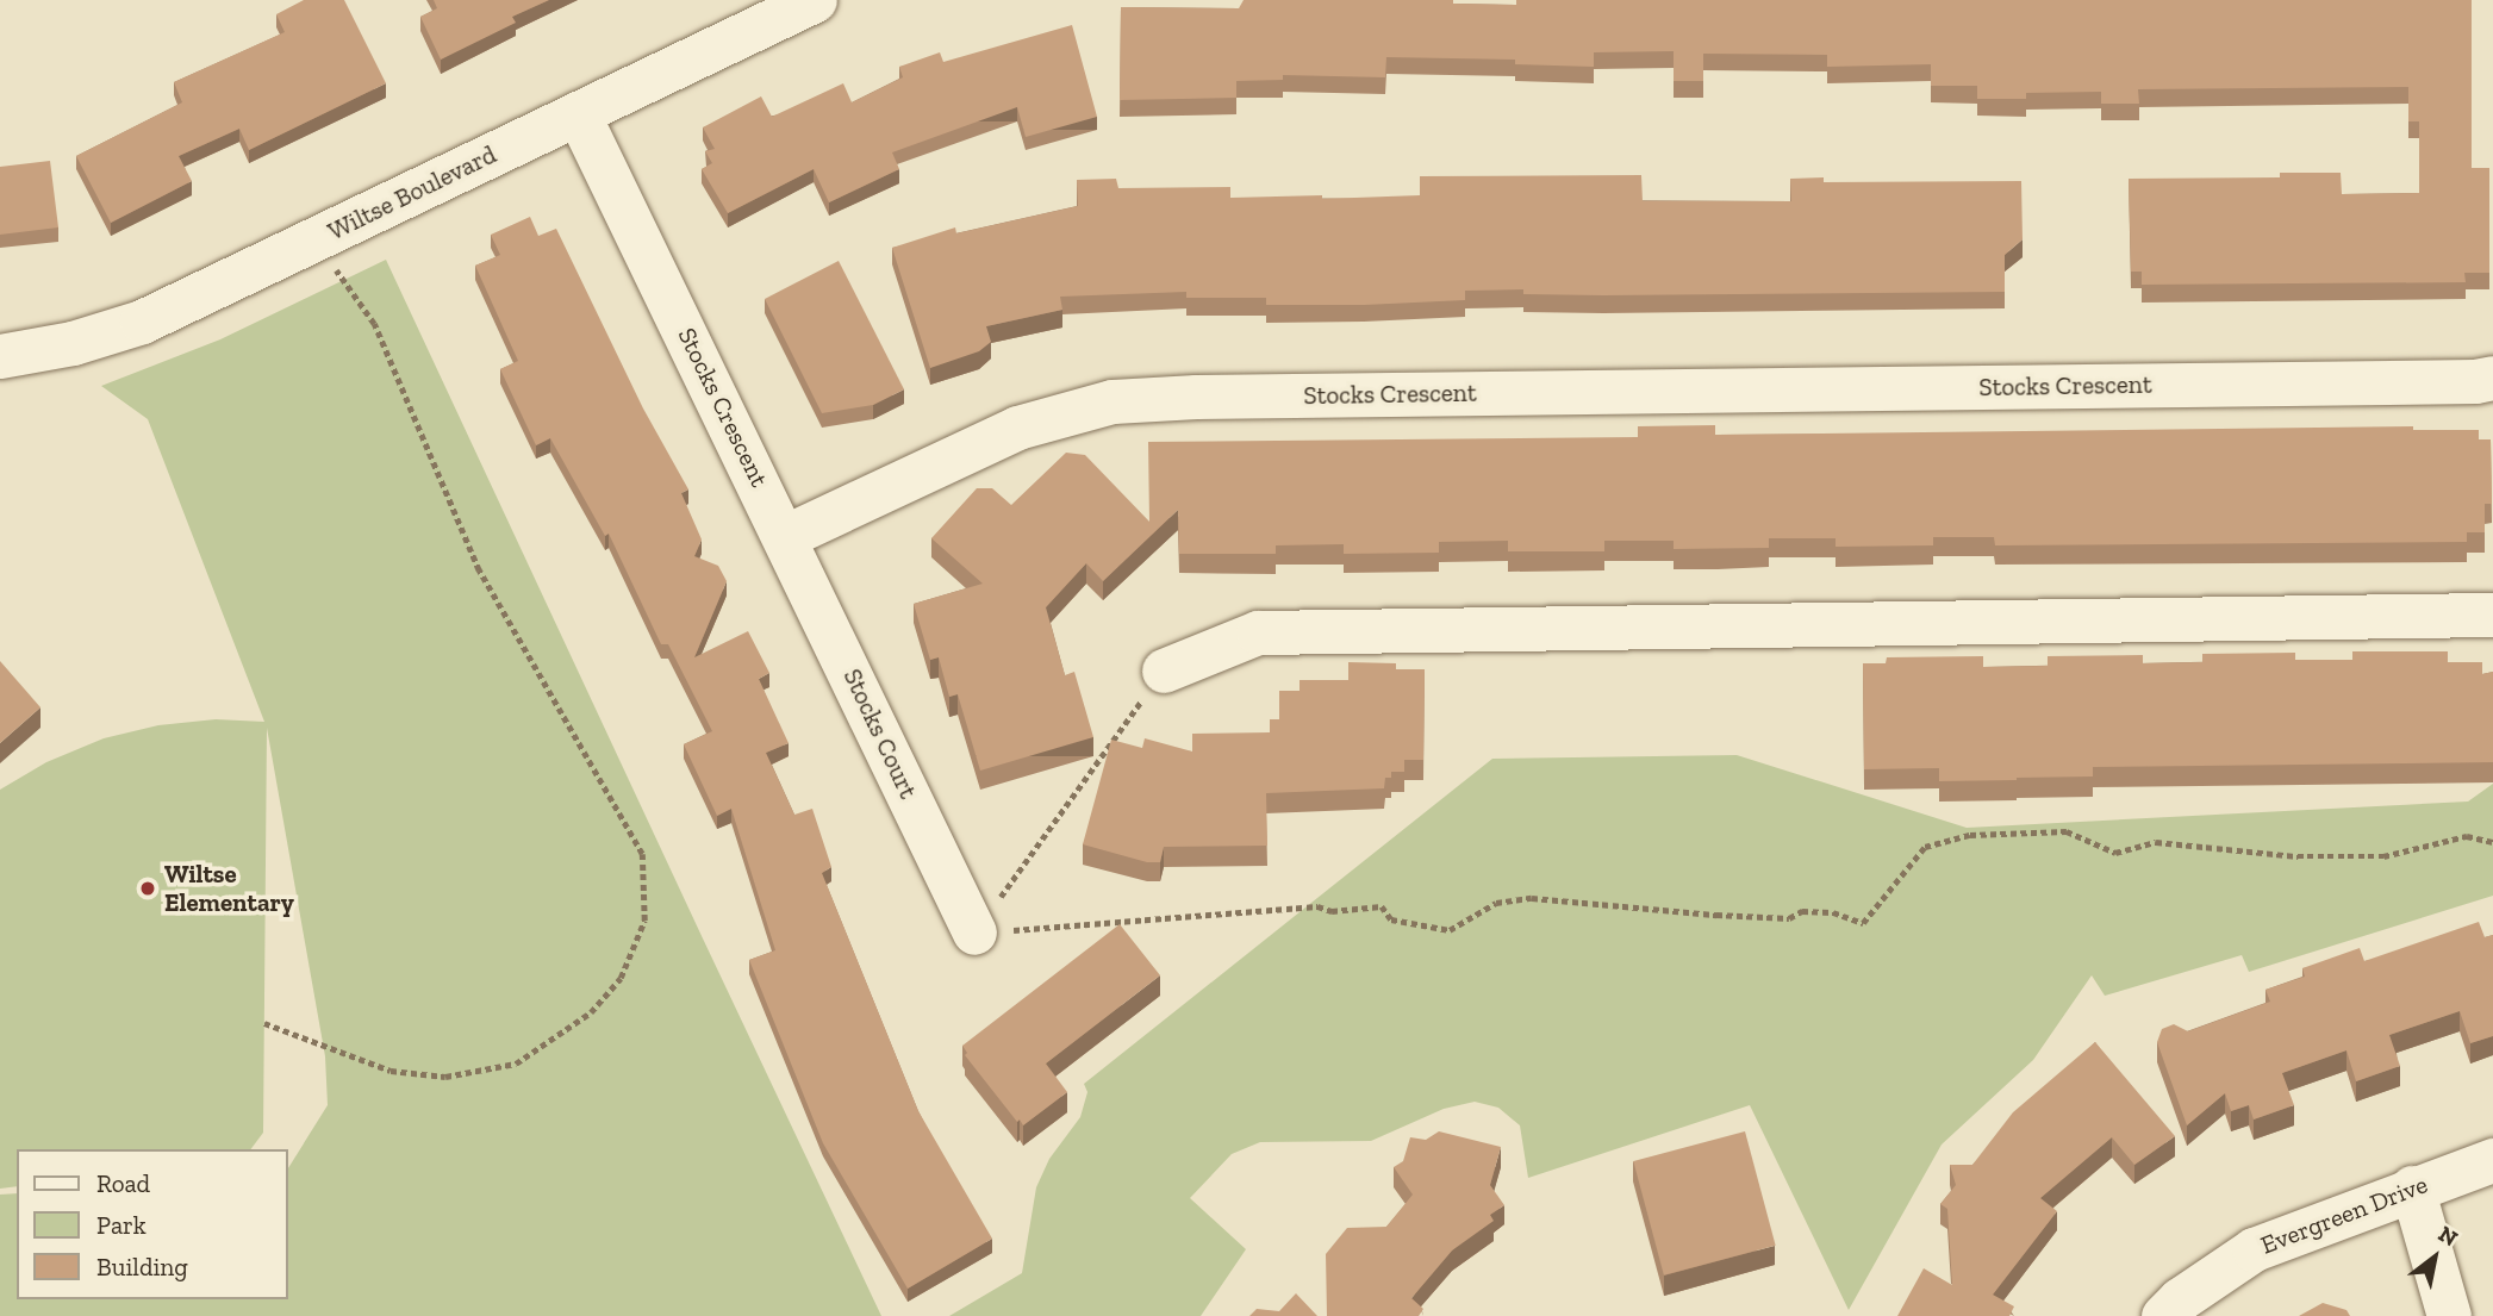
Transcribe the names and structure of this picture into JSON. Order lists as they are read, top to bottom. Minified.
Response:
{"streets":{"street":["Wiltse Boulevard","Stocks Crescent","Stocks Court","Evergreen Drive"]},"crossings":[["Wiltse Boulevard","Stocks Crescent"],["Stocks Crescent","Stocks Court"]],"places":["Wiltse Elementary"],"legend":["Road","Park","Building"],"north":"top right"}
